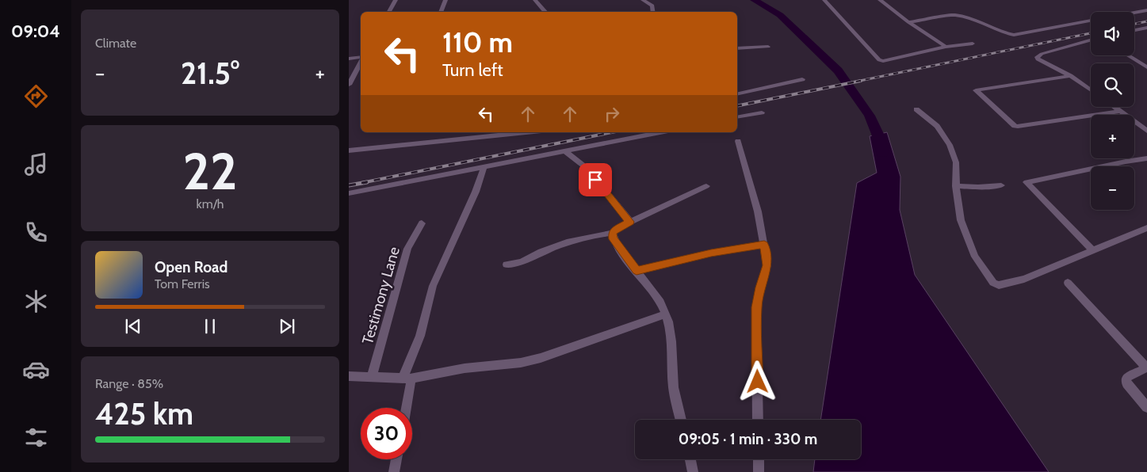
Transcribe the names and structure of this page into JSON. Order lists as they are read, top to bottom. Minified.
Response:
{"streets":{"street":["Testimony Lane"]},"page":{"tabs":"09:04","tile":["Climate",["22","km/h"],["Range · 85%","425 km"]],"map_buttons":["+","−"],"turn":["110 m","Turn left"],"heat":["−","21.5°","+"],"song":["Open Road","Tom Ferris"],"limit":"30","trip":"09:05 · 1 min · 330 m"}}
